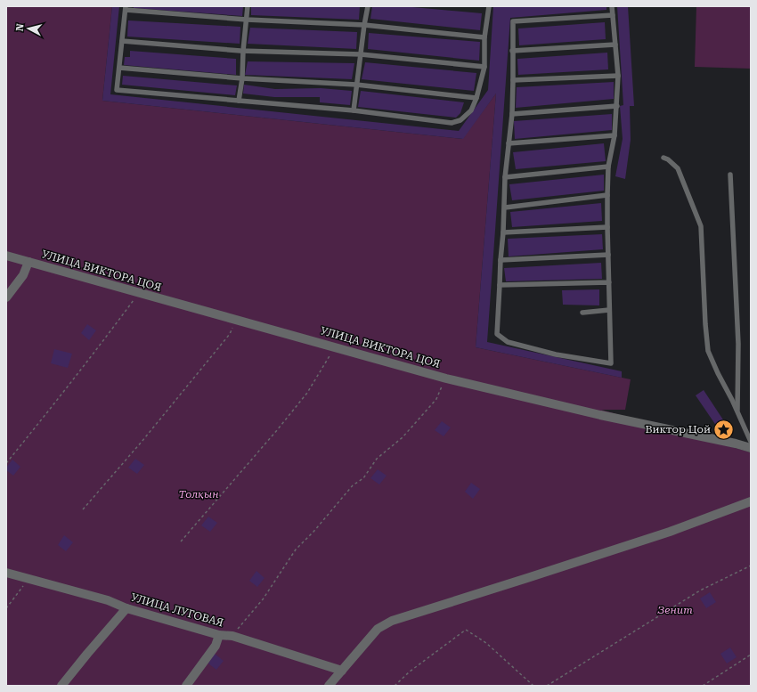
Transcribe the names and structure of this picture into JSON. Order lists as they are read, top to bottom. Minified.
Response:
{"streets":{"street":["УЛИЦА ВИКТОРА ЦОЯ","УЛИЦА ЛУГОВАЯ"]},"parks":["Толқын","Зенит"],"places":{"place":["Виктор Цой"]},"north":"left"}
